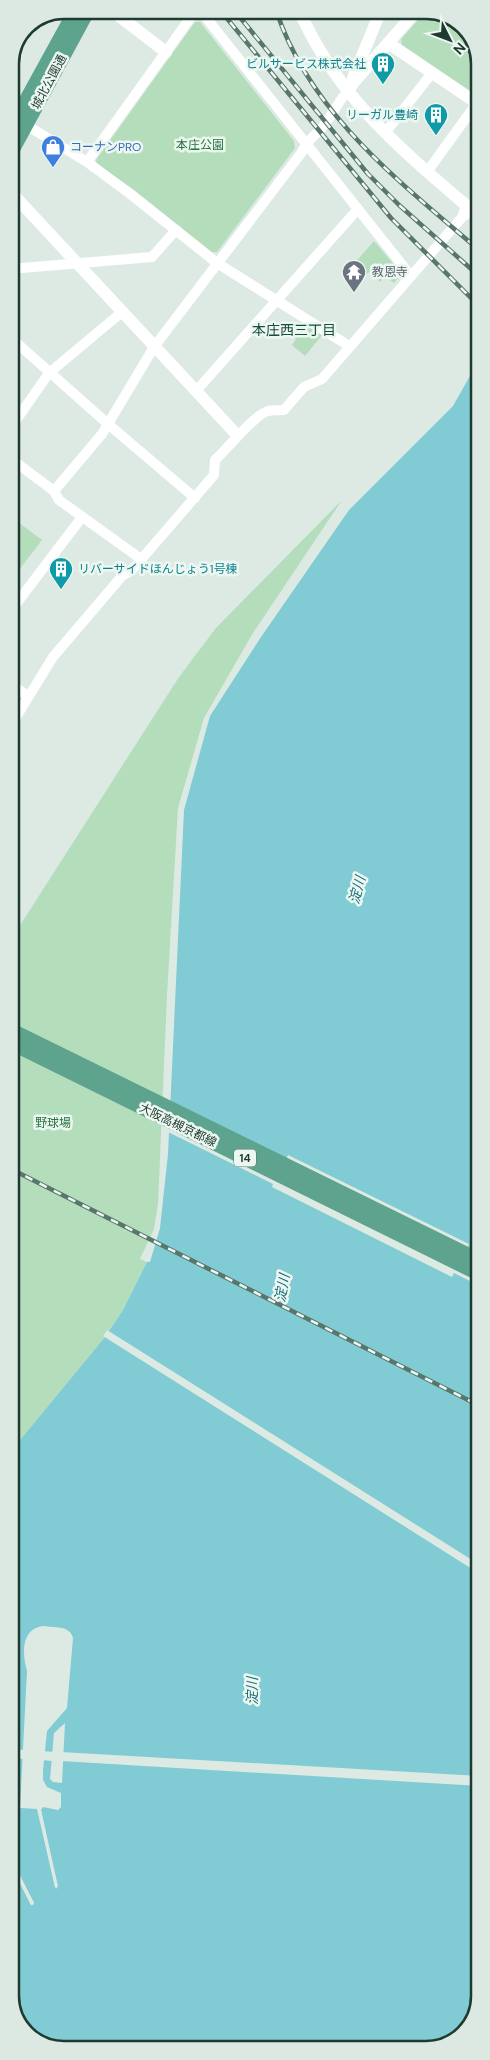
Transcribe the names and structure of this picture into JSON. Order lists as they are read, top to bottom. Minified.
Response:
{"streets":{"main road":["城北公園通","大阪高槻京都線","14"]},"districts":["本庄西三丁目"],"water":["淀川"],"parks":["本庄公園","野球場"],"places":{"building":["ビルサービス株式会社","リーガル豊崎","リバーサイドほんじょう1号棟"],"shop":["コーナンPRO"],"temple":["教恩寺"]},"north":"bottom right"}
